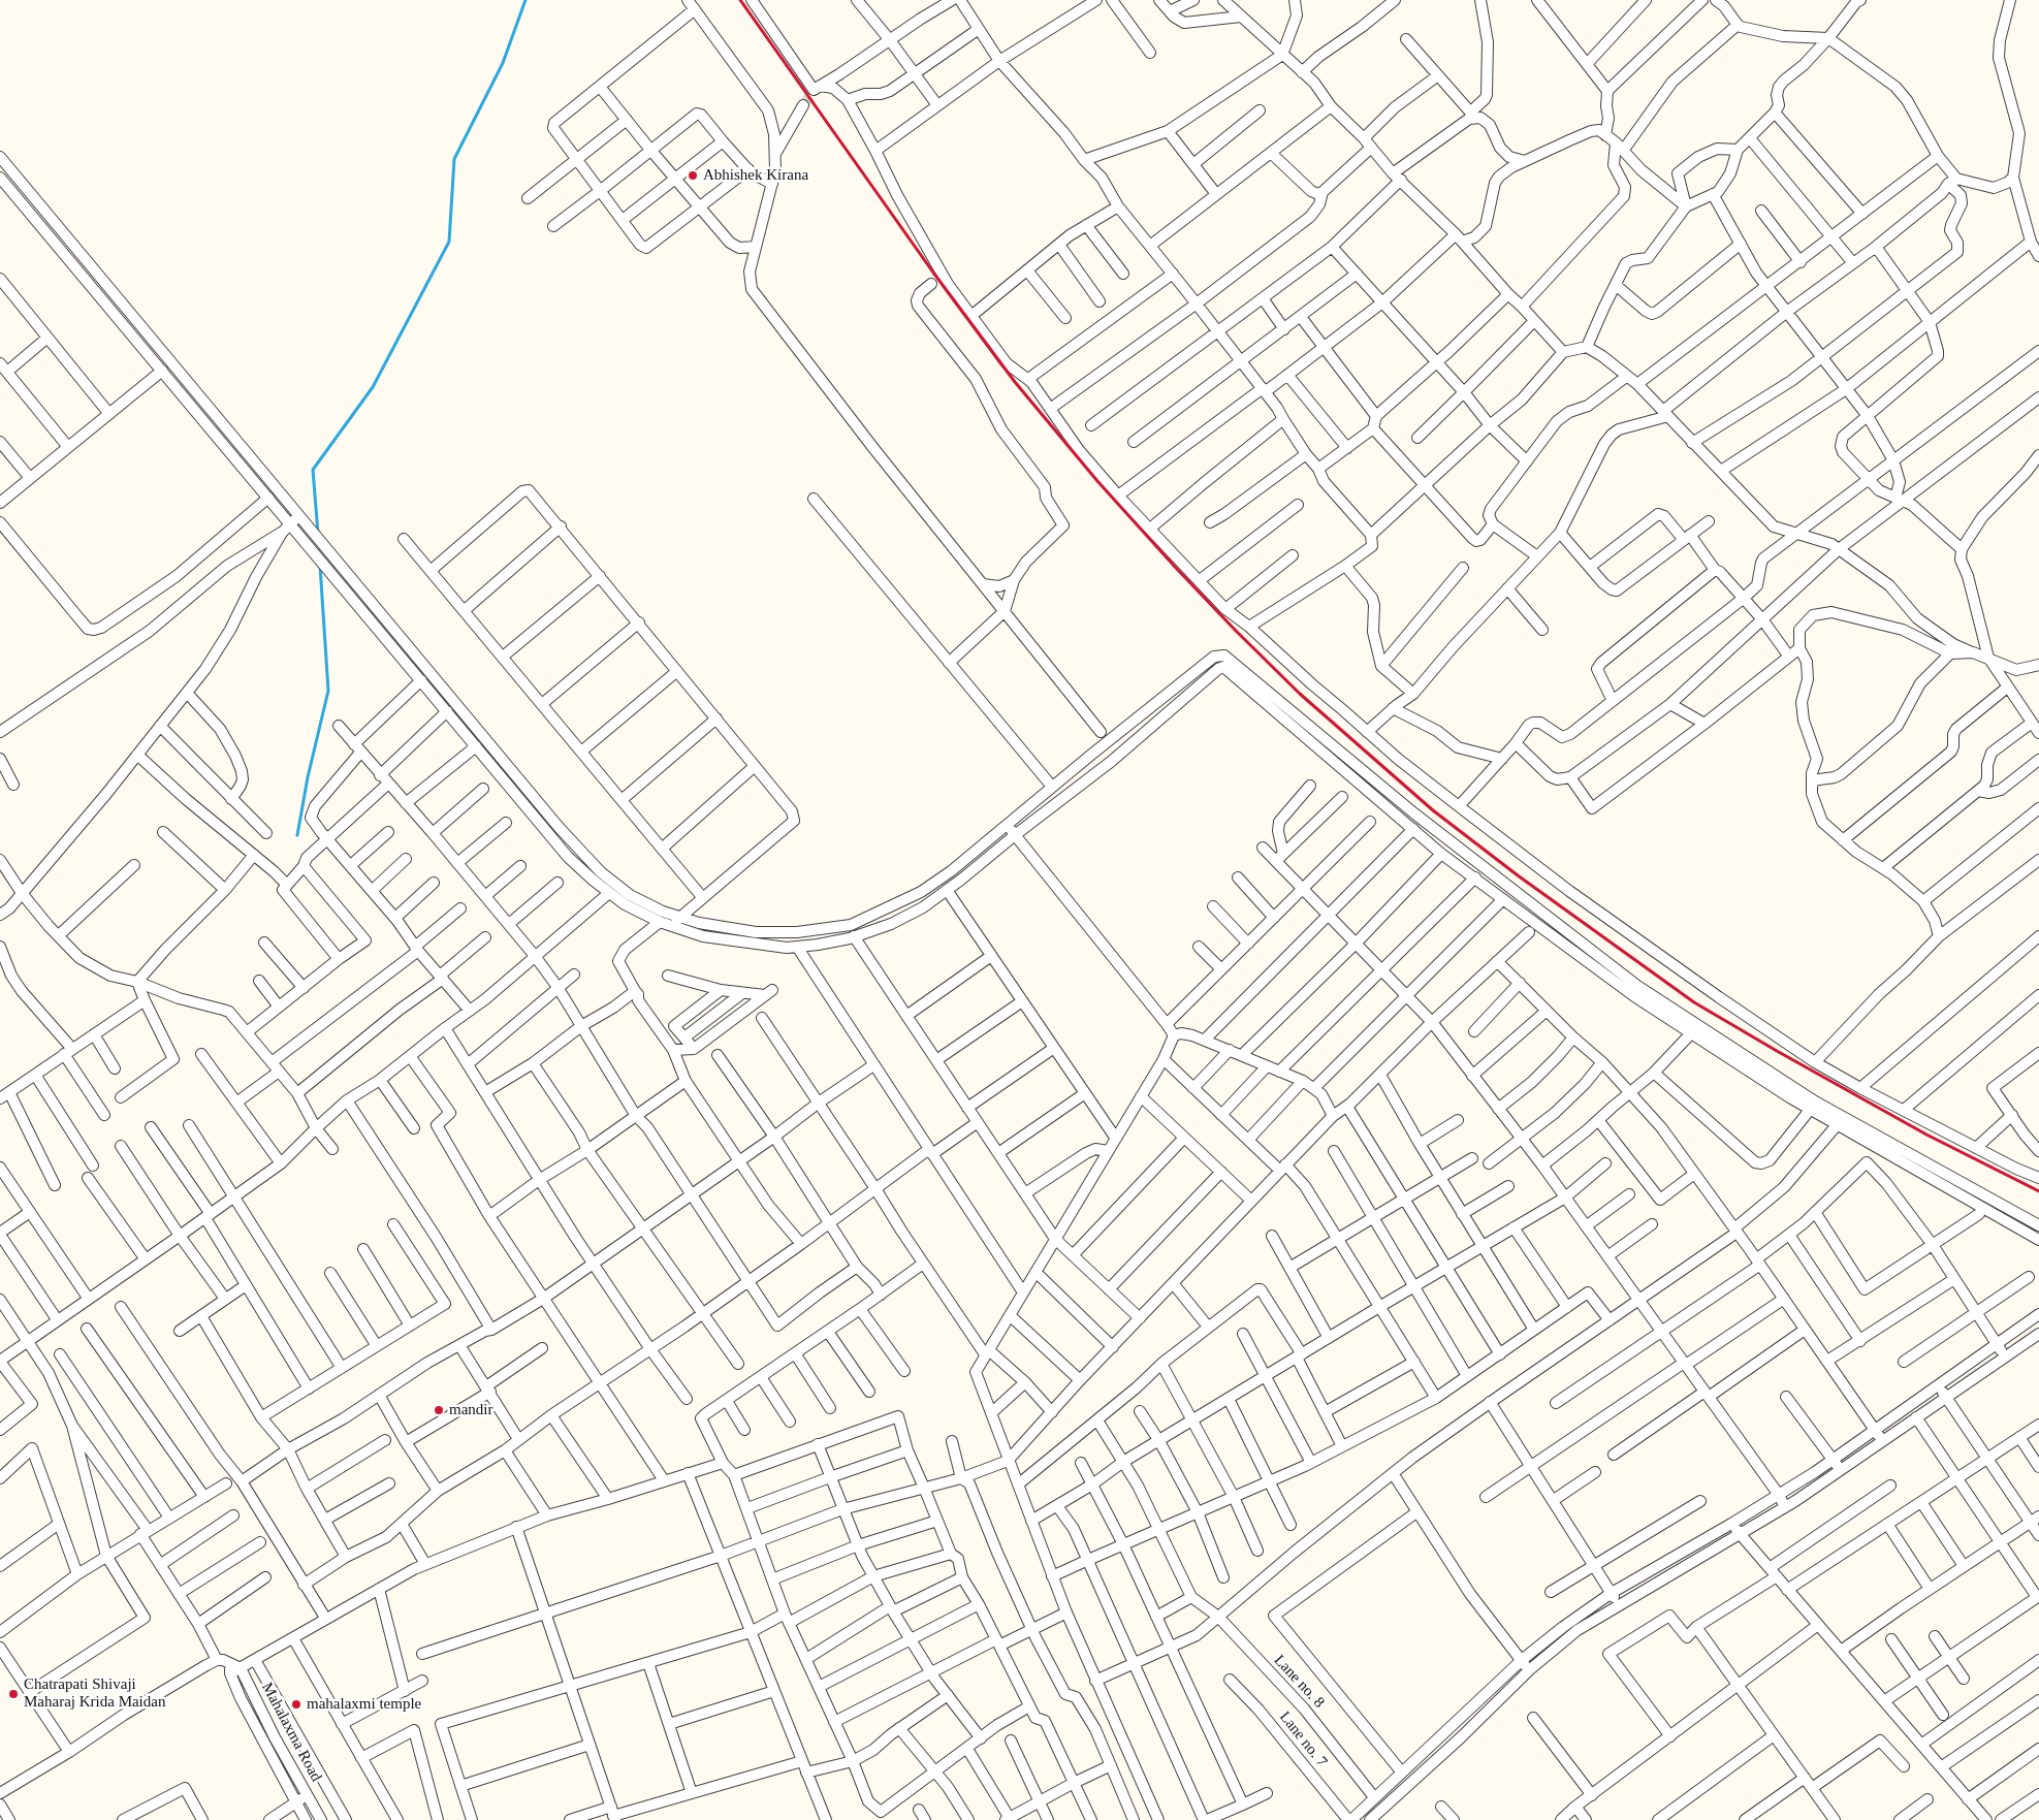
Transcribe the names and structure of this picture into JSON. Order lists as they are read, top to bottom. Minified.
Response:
{"streets":{"street":["Lane no. 8","Mahalaxma Road","Lane no. 7"]},"places":["Abhishek Kirana","mandir","Chatrapati Shivaji Maharaj Krida Maidan","mahalaxmi temple"]}
